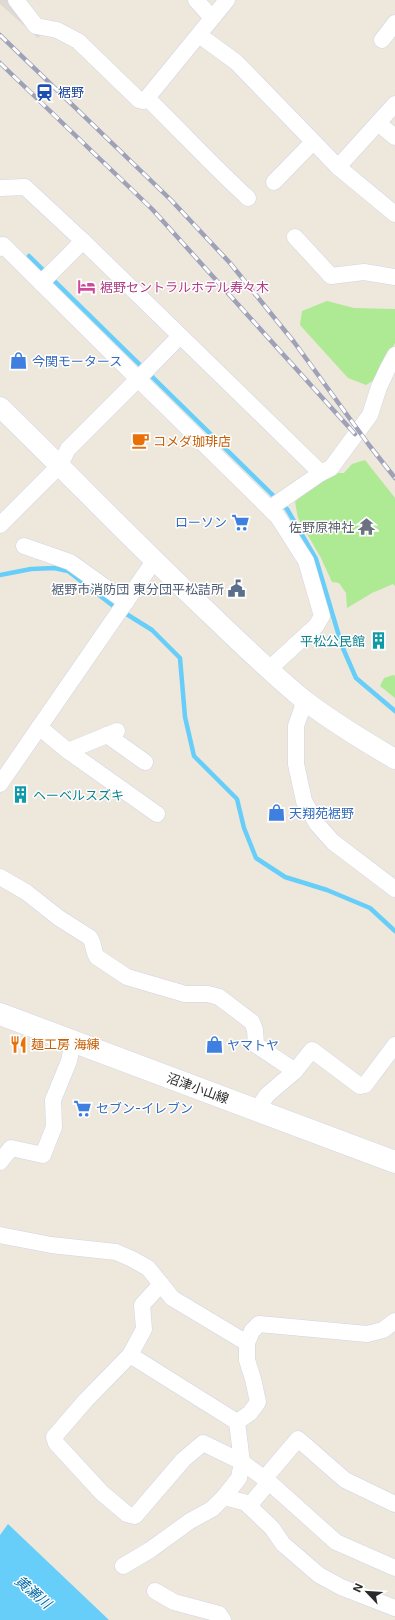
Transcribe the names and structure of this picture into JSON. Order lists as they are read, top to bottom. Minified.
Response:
{"streets":{"main road":["沼津小山線"]},"water":["黄瀬川"],"places":{"station":["裾野"],"hotel":["裾野セントラルホテル寿々木"],"shop":["今関モータース","天翔苑裾野","ヤマトヤ"],"cafe":["コメダ珈琲店"],"supermarket":["ローソン","セブン-イレブン"],"temple":["佐野原神社"],"public building":["裾野市消防団 東分団平松詰所"],"building":["平松公民館","ヘーベルスズキ"],"restaurant":["麺工房 海練"]},"north":"top left"}
